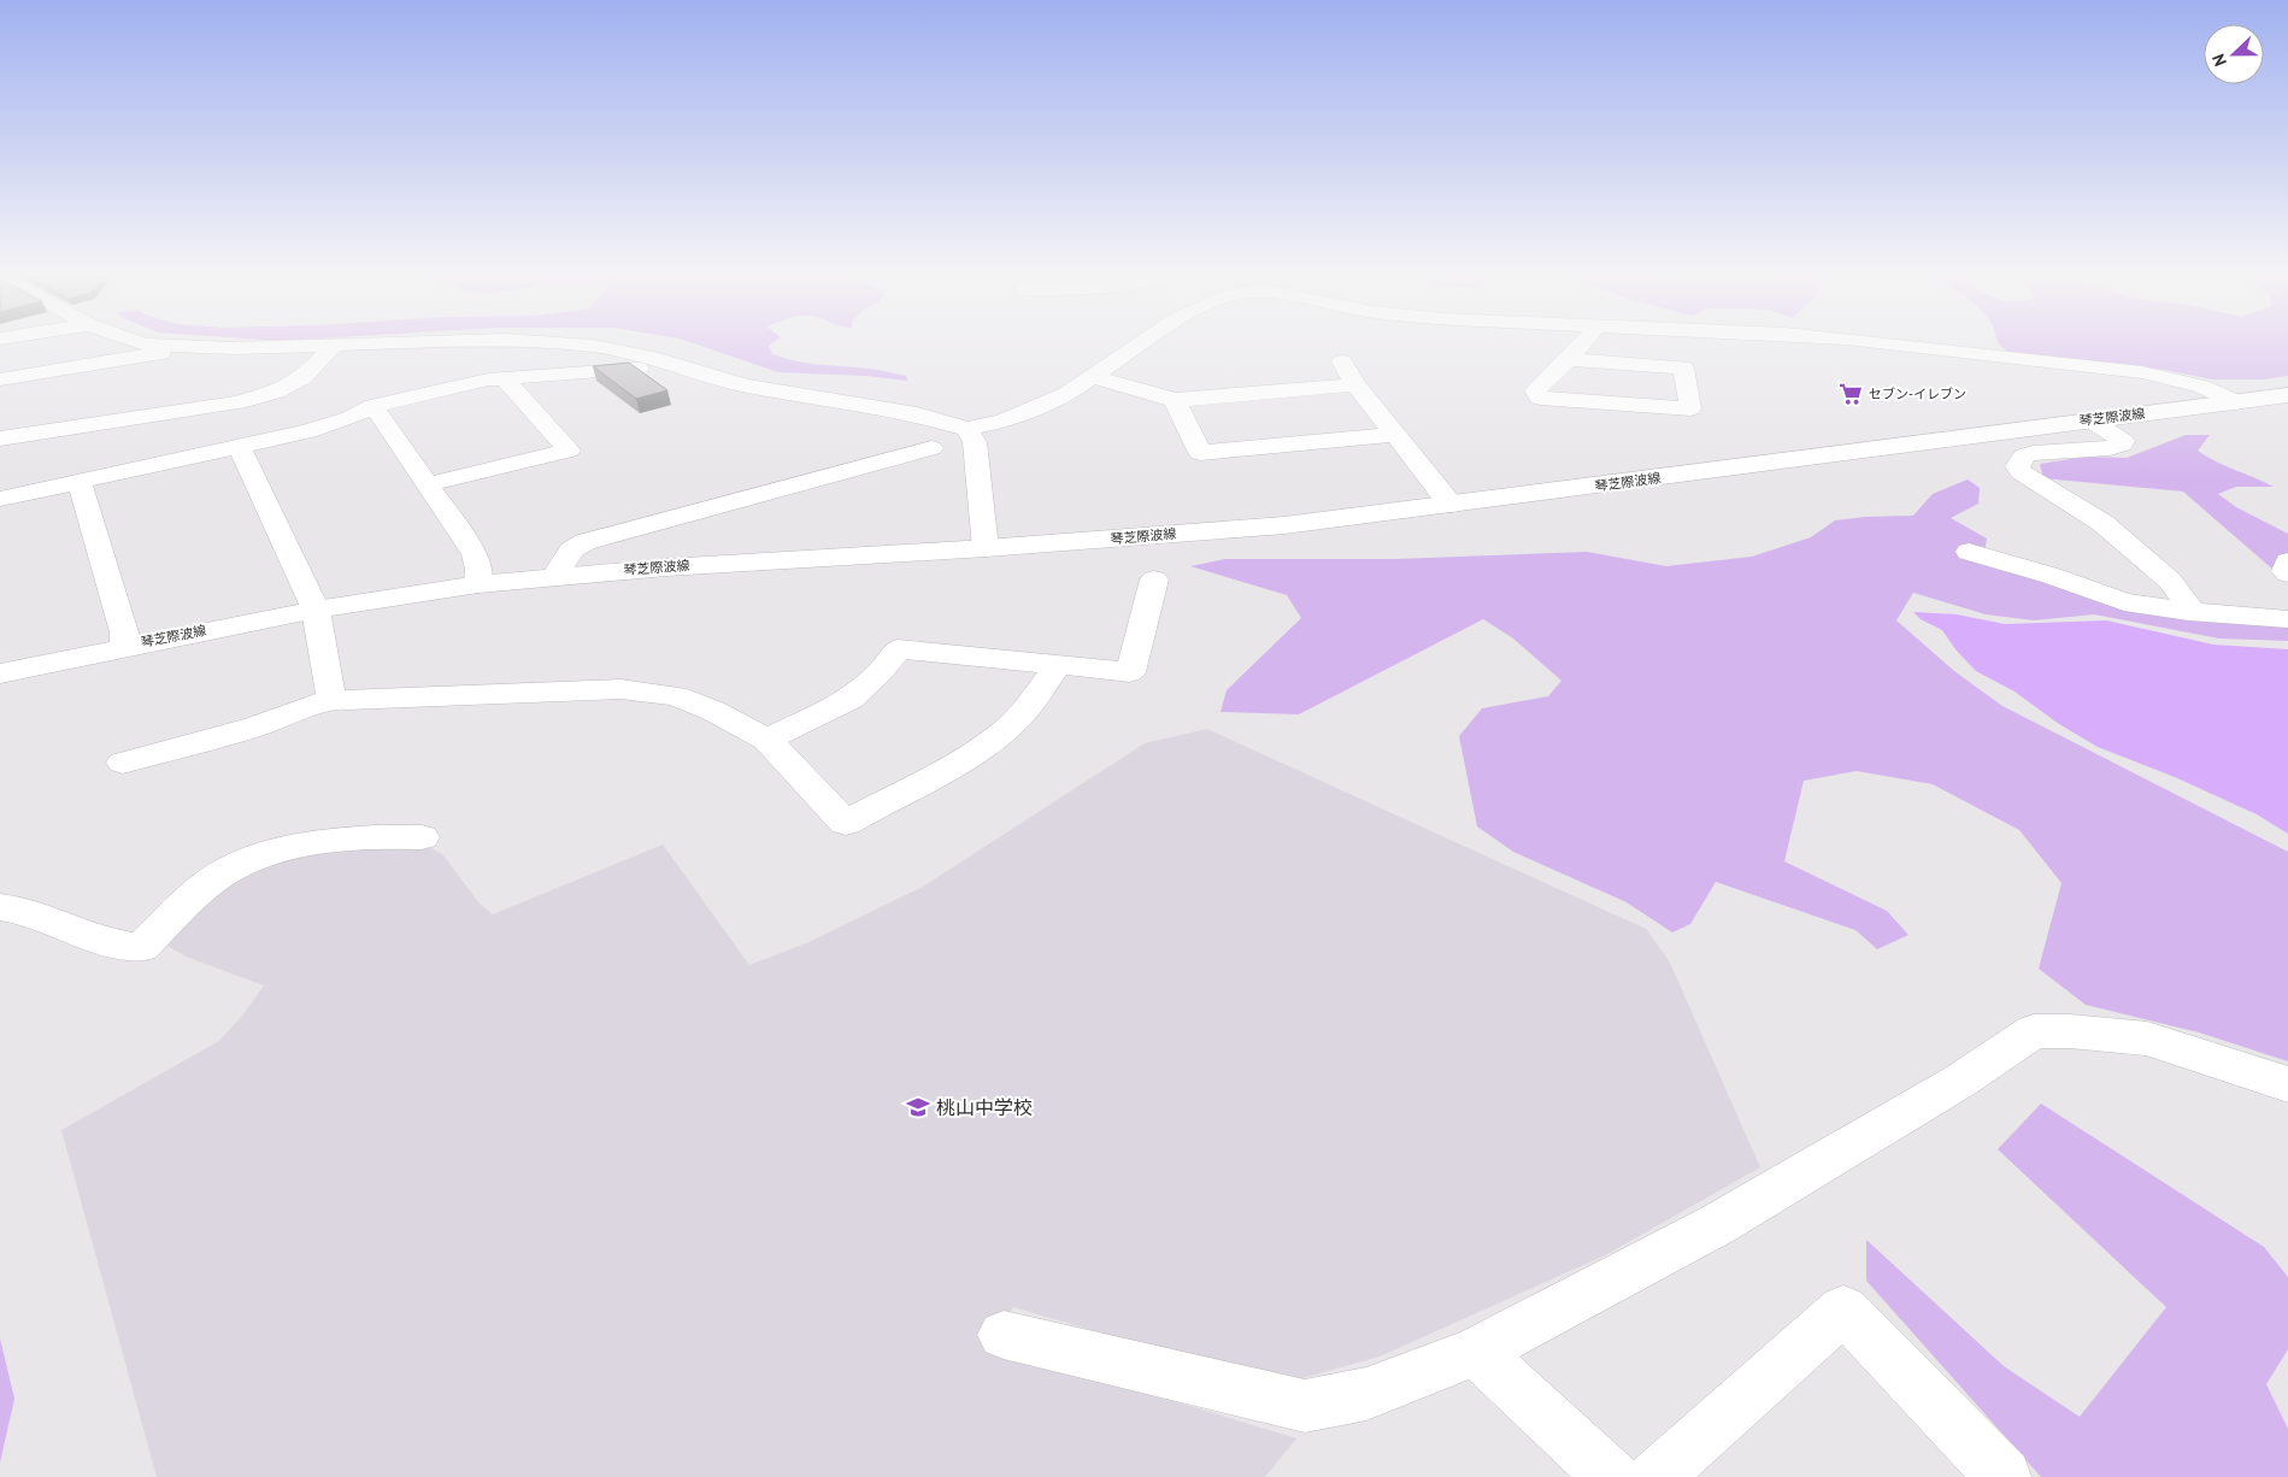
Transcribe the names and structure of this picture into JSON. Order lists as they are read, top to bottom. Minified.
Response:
{"streets":{"street":["琴芝際波線"]},"places":{"supermarket":["セブン-イレブン"],"school or university":["桃山中学校"]},"north":"left"}
